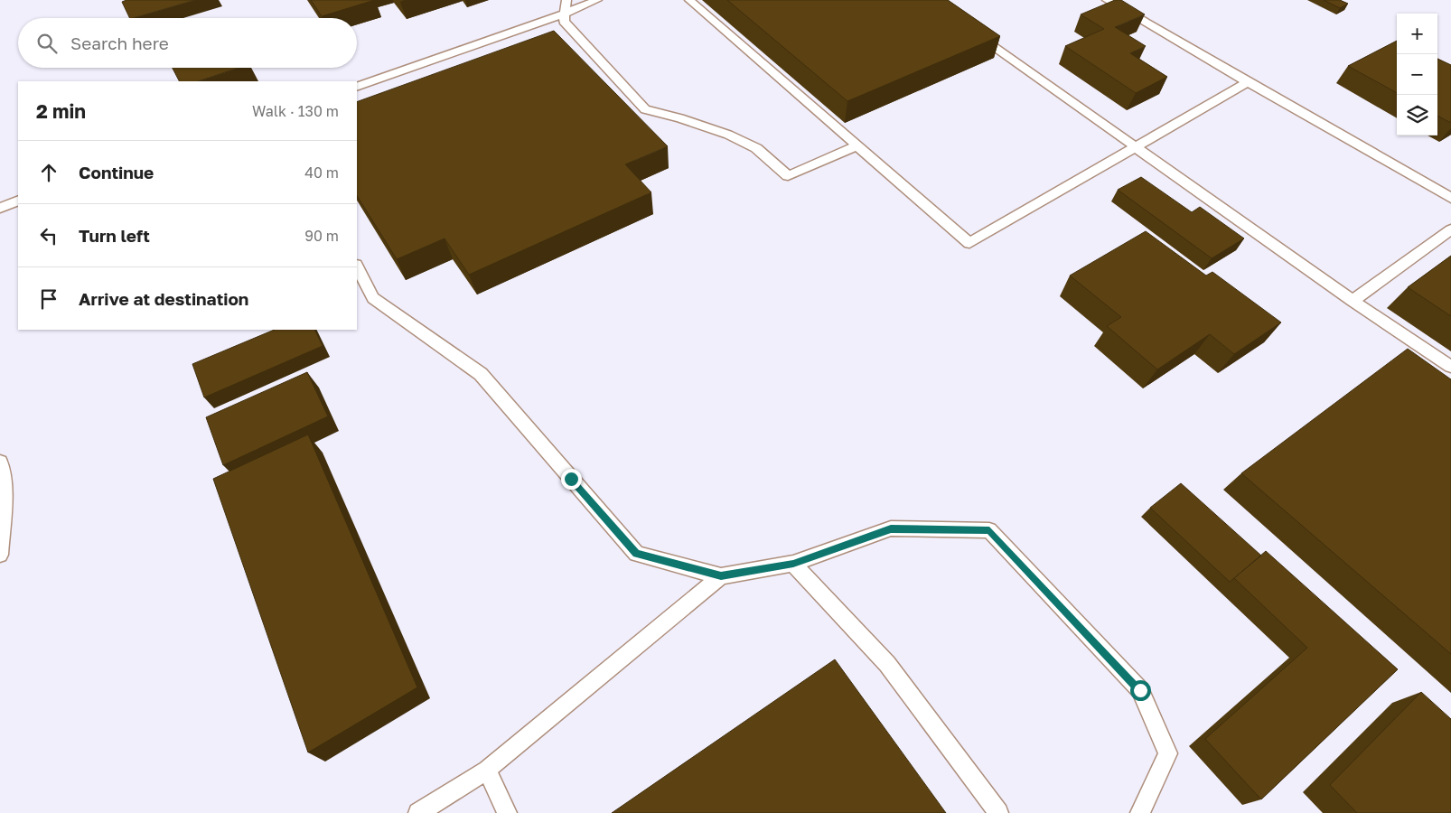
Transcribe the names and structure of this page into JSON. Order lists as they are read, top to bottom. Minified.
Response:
{"page":{"map_buttons":["+","−"],"search":"Search here","heading":["2 min","Walk · 130 m"],"list":[["Continue","40 m"],["Turn left","90 m"],"Arrive at destination"]}}
